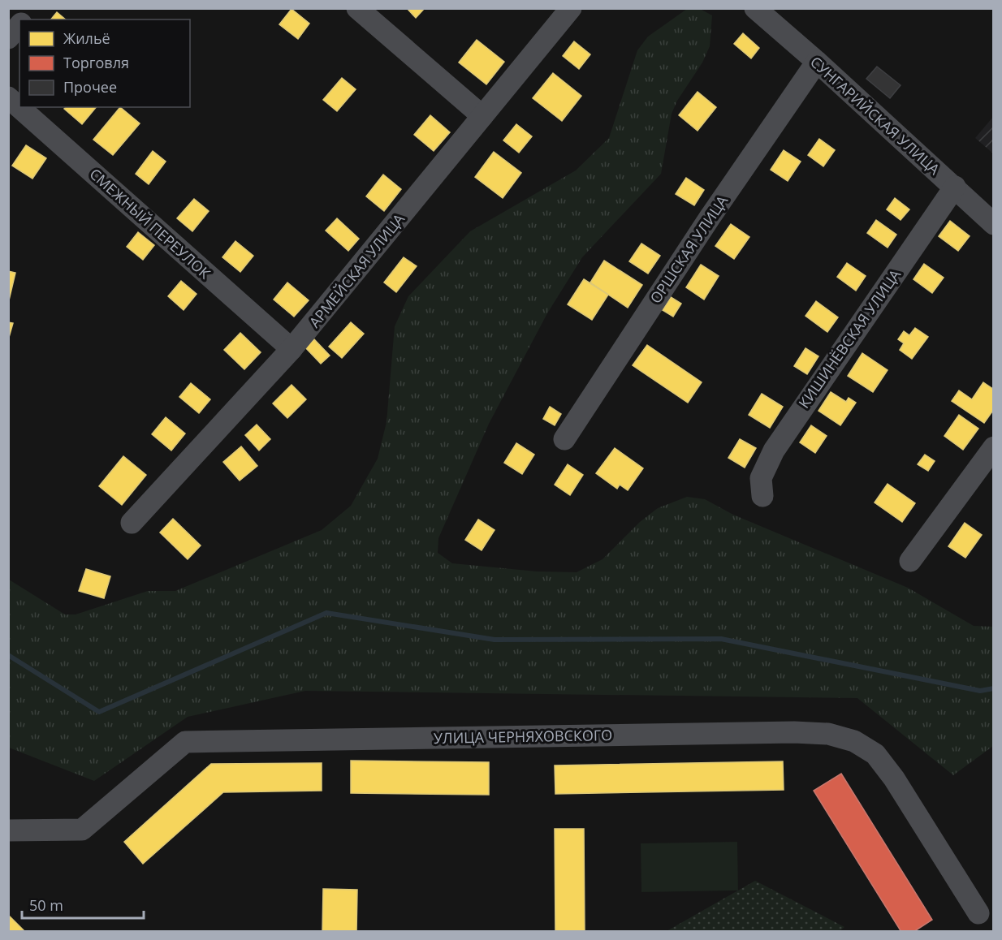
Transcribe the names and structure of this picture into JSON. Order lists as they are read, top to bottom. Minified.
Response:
{"streets":{"street":["СУНГАРИЙСКАЯ УЛИЦА","СМЕЖНЫЙ ПЕРЕУЛОК","ОРШСКАЯ УЛИЦА","АРМЕЙСКАЯ УЛИЦА","КИШИНЁВСКАЯ УЛИЦА","УЛИЦА ЧЕРНЯХОВСКОГО"]},"crossings":[["СУНГАРИЙСКАЯ УЛИЦА","ОРШСКАЯ УЛИЦА"],["СУНГАРИЙСКАЯ УЛИЦА","КИШИНЁВСКАЯ УЛИЦА"],["СМЕЖНЫЙ ПЕРЕУЛОК","АРМЕЙСКАЯ УЛИЦА"]],"legend":["Жильё","Торговля","Прочее"],"scale_bar":"50 m"}
